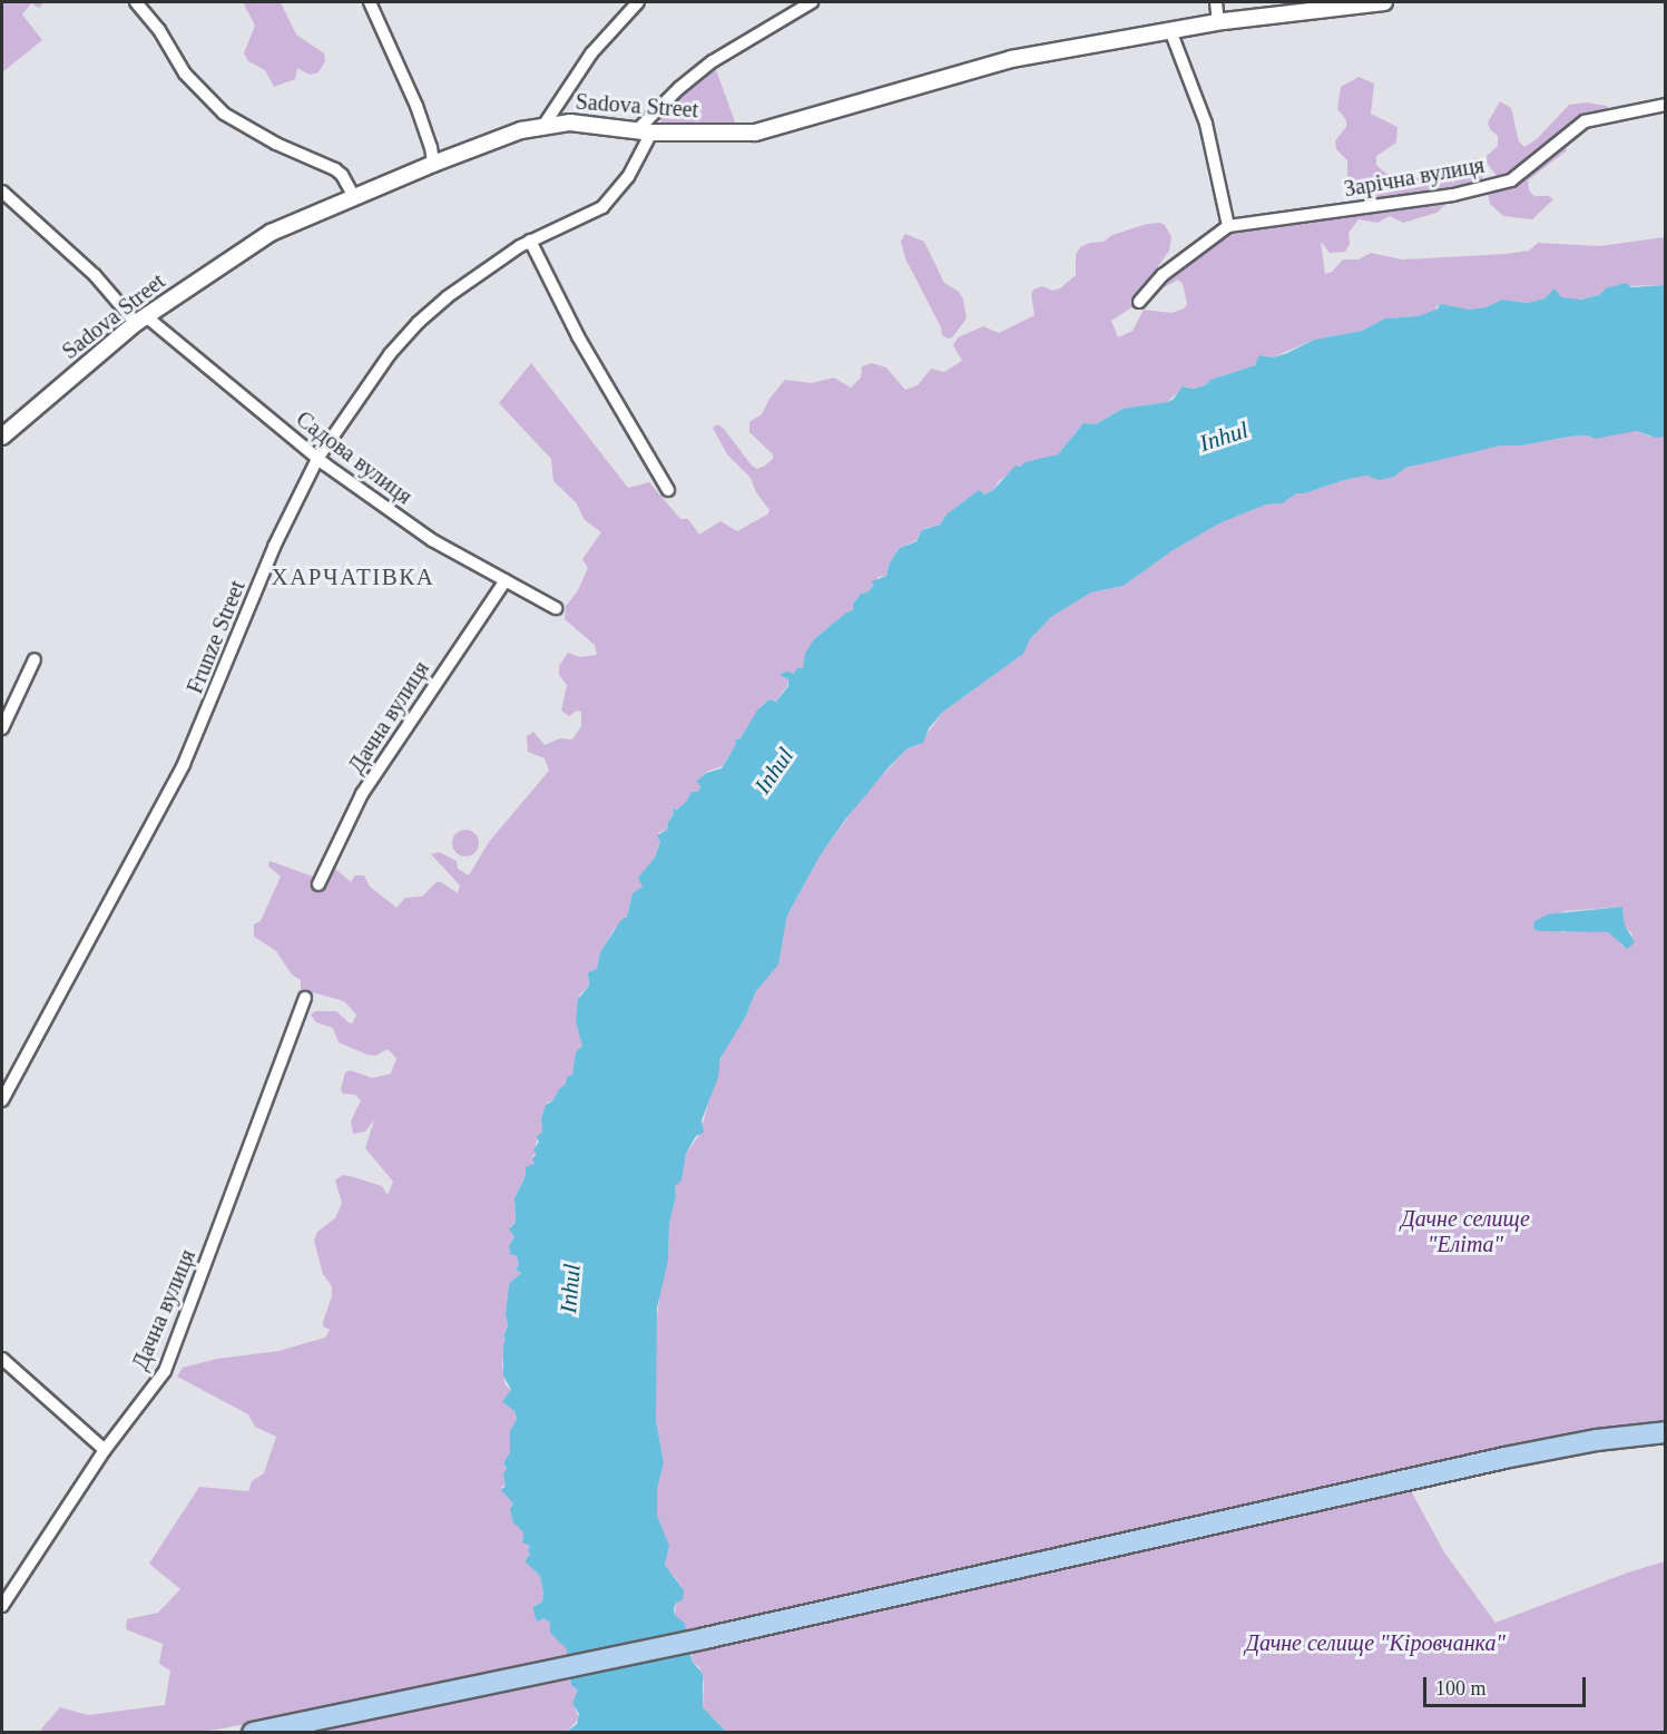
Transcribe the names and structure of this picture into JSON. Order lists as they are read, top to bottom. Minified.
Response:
{"streets":{"street":["Sadova Street","Зарічна вулиця","Садова вулиця","Frunze Street","Дачна вулиця"]},"crossings":[["Sadova Street","Садова вулиця"],["Sadova Street","Frunze Street"],["Садова вулиця","Frunze Street"],["Садова вулиця","Дачна вулиця"]],"districts":["ХАРЧАТІВКА"],"water":["Inhul"],"parks":["Дачне селище \"Еліта\"","Дачне селище \"Кіровчанка\""],"scale_bar":"100 m"}
